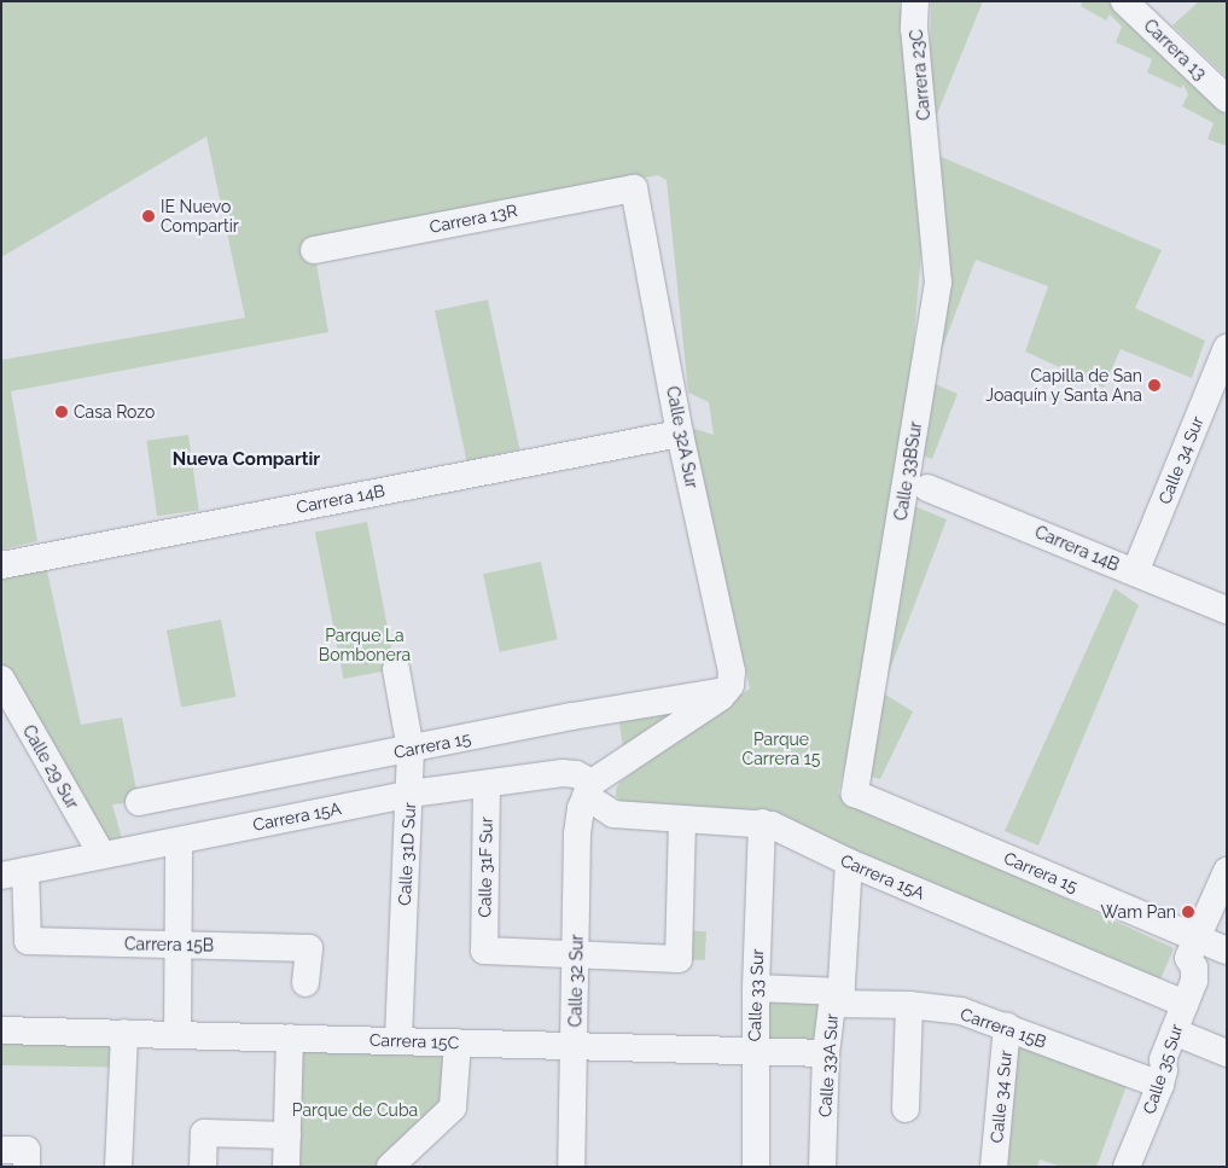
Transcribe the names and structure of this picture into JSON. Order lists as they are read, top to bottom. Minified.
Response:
{"streets":{"street":["Carrera 13","Carrera 23C","Carrera 13R","Calle 32A Sur","Calle 34 Sur","Calle 33BSur","Carrera 14B","Carrera 15","Calle 29 Sur","Carrera 15A","Calle 31D Sur","Calle 31F Sur","Carrera 15B","Calle 32 Sur","Calle 33 Sur","Carrera 15C","Calle 33A Sur","Calle 35 Sur"]},"crossings":[["Carrera 23C","Calle 33BSur"],["Carrera 13R","Calle 32A Sur"],["Calle 32A Sur","Carrera 14B"],["Calle 32A Sur","Carrera 15"],["Calle 34 Sur","Carrera 14B"],["Calle 34 Sur","Carrera 15B"],["Calle 33BSur","Carrera 15"],["Carrera 15","Calle 31D Sur"],["Carrera 15","Calle 35 Sur"],["Calle 29 Sur","Carrera 15A"],["Carrera 15A","Calle 31D Sur"],["Carrera 15A","Calle 31F Sur"],["Carrera 15A","Carrera 15B"],["Carrera 15A","Calle 32 Sur"],["Carrera 15A","Calle 33 Sur"],["Carrera 15A","Calle 33A Sur"],["Carrera 15A","Calle 35 Sur"],["Calle 31D Sur","Carrera 15C"],["Calle 31F Sur","Calle 32 Sur"],["Carrera 15B","Calle 33 Sur"],["Carrera 15B","Calle 33A Sur"],["Carrera 15B","Calle 35 Sur"],["Calle 32 Sur","Carrera 15C"],["Calle 33 Sur","Carrera 15C"],["Carrera 15C","Calle 33A Sur"]],"districts":["Nueva Compartir"],"parks":["Parque La Bombonera","Parque Carrera 15","Parque de Cuba"],"places":["IE Nuevo Compartir","Capilla de San Joaquín y Santa Ana","Casa Rozo","Wam Pan"]}
